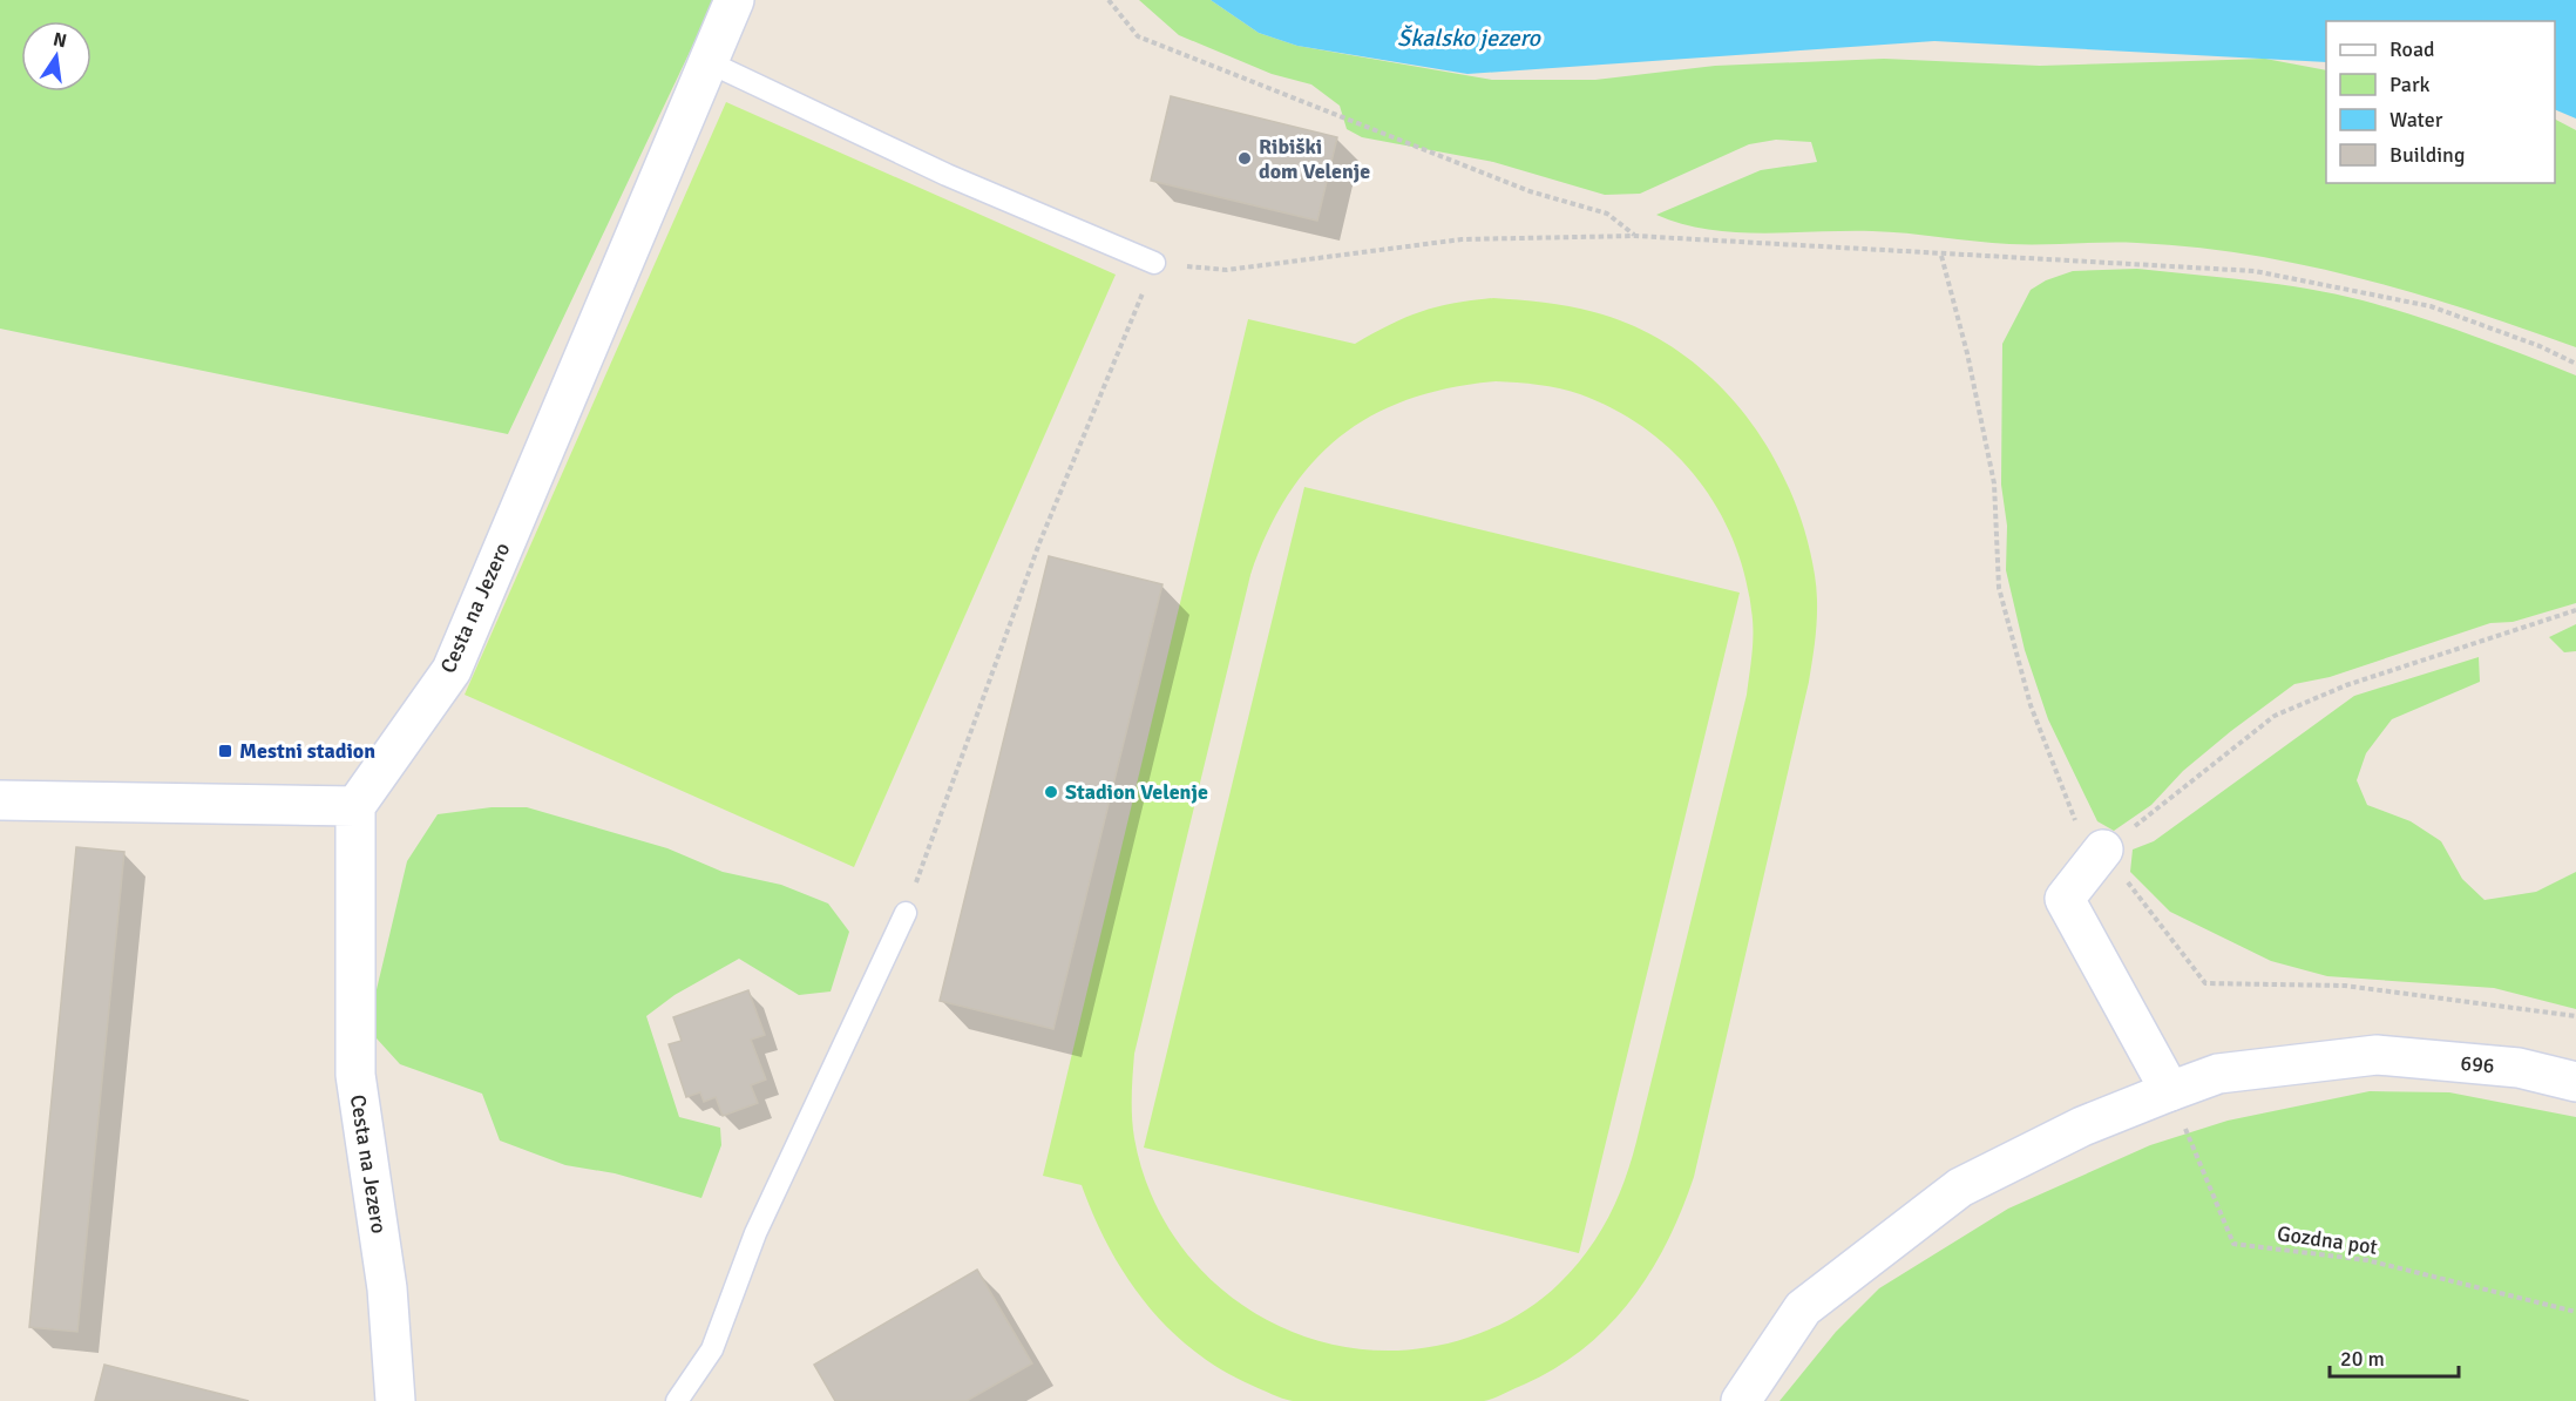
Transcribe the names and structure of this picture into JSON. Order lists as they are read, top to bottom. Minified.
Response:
{"streets":{"street":["Cesta na Jezero","696"],"path":["Gozdna pot"]},"crossings":[["696","Gozdna pot"]],"water":["Škalsko jezero"],"places":{"other":["Ribiški dom Velenje","Stadion Velenje"],"transit":["Mestni stadion"]},"legend":["Road","Park","Water","Building"],"scale_bar":"20 m","north":"top"}
